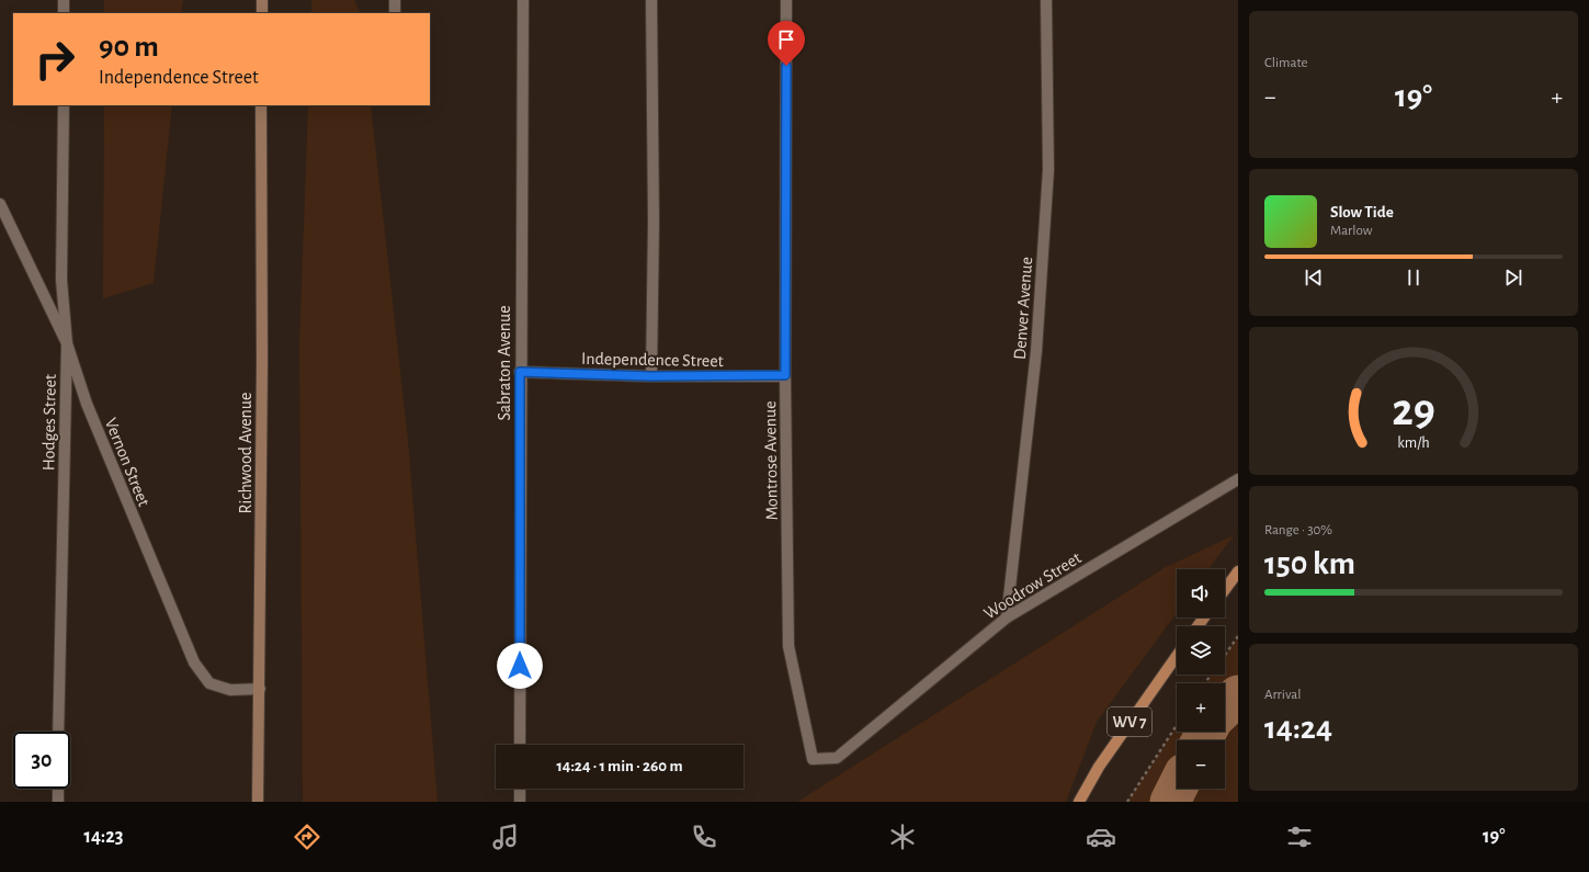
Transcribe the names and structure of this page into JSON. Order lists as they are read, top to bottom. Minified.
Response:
{"streets":{"main road":["WV 7"],"street":["Denver Avenue","Independence Street","Sabraton Avenue","Hodges Street","Richwood Avenue","Montrose Avenue","Vernon Street","Woodrow Street"]},"crossings":[["Denver Avenue","Woodrow Street"],["Independence Street","Sabraton Avenue"],["Independence Street","Montrose Avenue"],["Hodges Street","Vernon Street"],["Richwood Avenue","Vernon Street"],["Montrose Avenue","Woodrow Street"]],"page":{"tile":["Climate",["Range · 30%","150 km"],["Arrival","14:24"]],"turn":["90 m","Independence Street"],"heat":["−","19°","+"],"song":["Slow Tide","Marlow"],"map_buttons":["+","−"],"limit":"30","trip":"14:24 · 1 min · 260 m","tabs":["14:23","19°"],"gauge":["29","km/h"]}}
